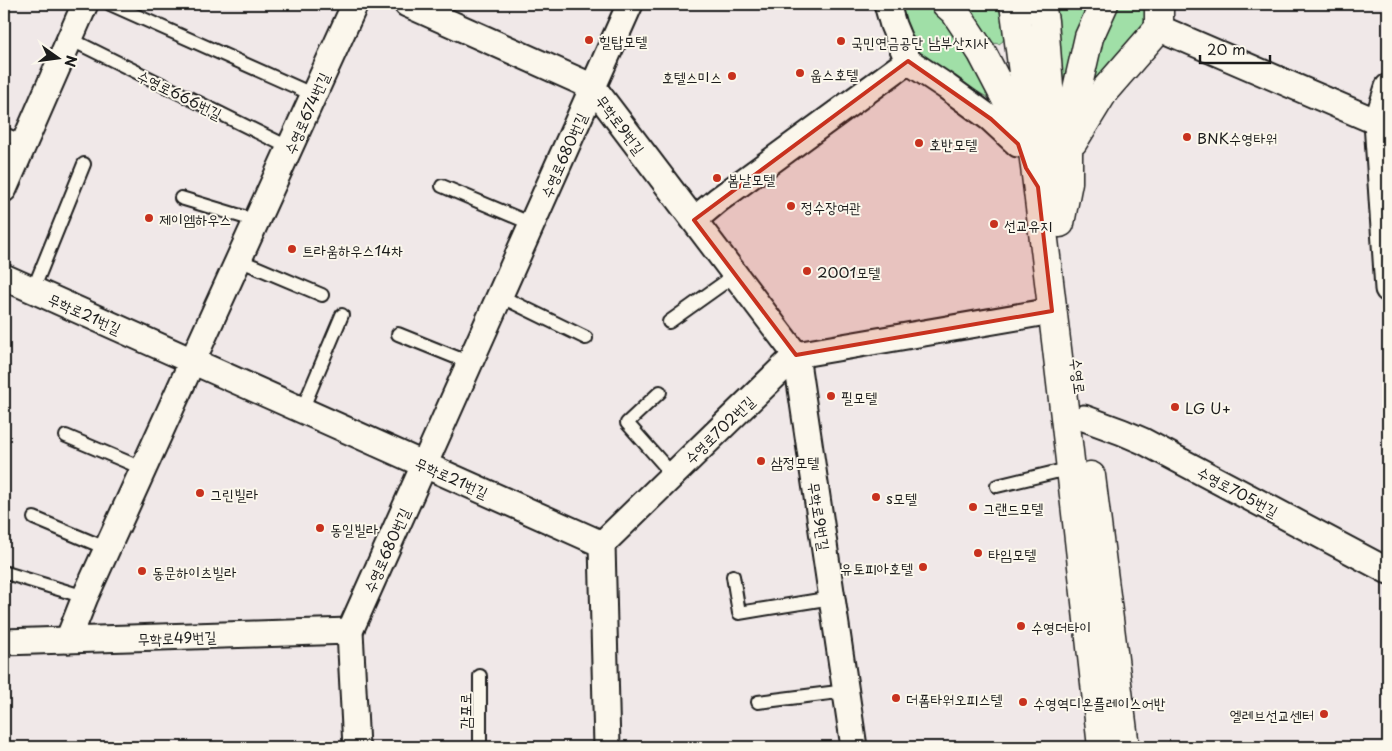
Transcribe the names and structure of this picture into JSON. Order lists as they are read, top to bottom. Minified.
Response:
{"streets":{"main road":["수영로"],"street":["수영로674번길","무학로9번길","수영로680번길","무학로21번길","수영로702번길","수영로705번길","무학로49번길"],"lane":["수영로666번길","감포로"]},"crossings":[["수영로666번길","수영로674번길"],["수영로674번길","무학로21번길"],["수영로674번길","무학로49번길"],["무학로9번길","수영로680번길"],["무학로9번길","수영로702번길"],["수영로680번길","무학로21번길"],["수영로680번길","무학로49번길"],["무학로21번길","수영로702번길"],["수영로","수영로705번길"]],"places":["힐탑모텔","국민연금공단 남부산지사","웁스호텔","호텔스미스","BNK수영타워","호반모텔","봄날모텔","정수장여관","제이엠하우스","선교유지","트라움하우스14차","2001모텔","필모텔","LG U+","삼정모텔","그린빌라","s모텔","그랜드모텔","동일빌라","타임모텔","유토피아호텔","동문하이츠빌라","수영더타이","더폼타워오피스텔","수영역디온플레이스어반","엘레브선교센터"],"scale_bar":"20 m","north":"right"}
